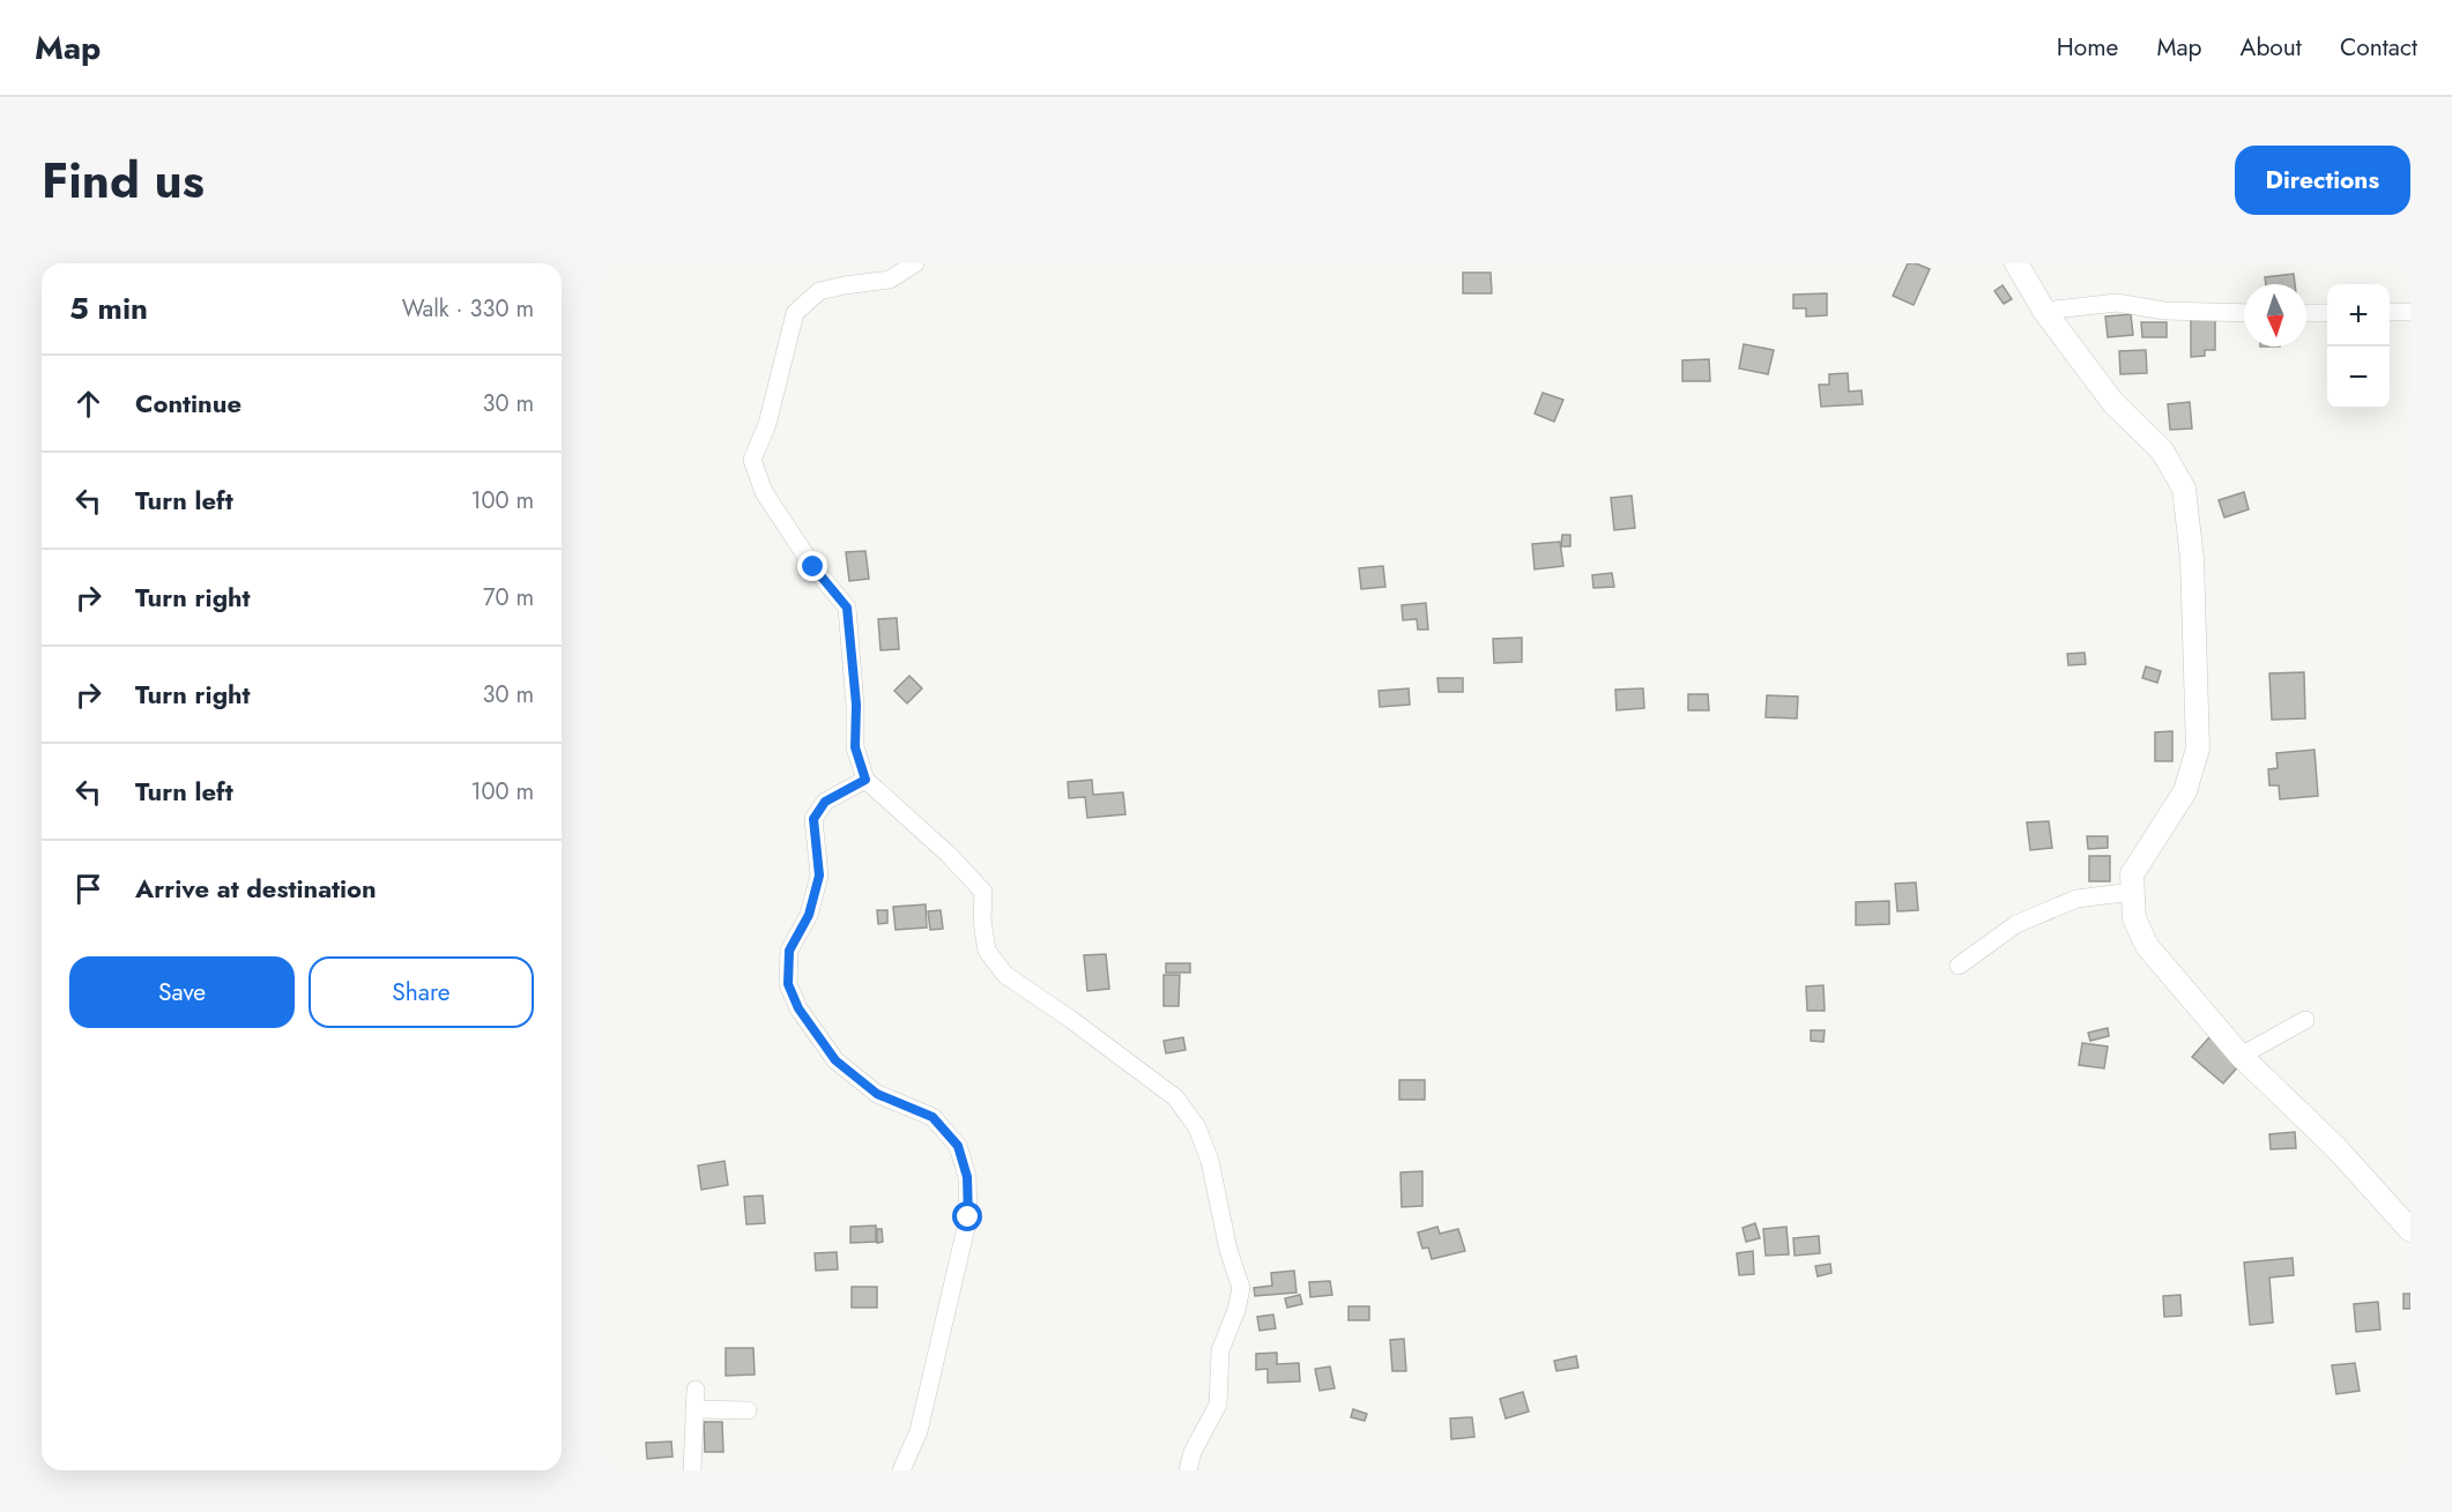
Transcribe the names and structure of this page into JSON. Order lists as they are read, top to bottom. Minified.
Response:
{"north":"bottom","page":{"header":"Map","nav":["Home","Map","About","Contact"],"title":"Find us","buttons":["Directions",["Save","Share"]],"heading":["5 min","Walk · 330 m"],"map_buttons":["+","−"],"list":[["Continue","30 m"],["Turn left","100 m"],["Turn right","70 m"],["Turn right","30 m"],["Turn left","100 m"],"Arrive at destination"]}}
